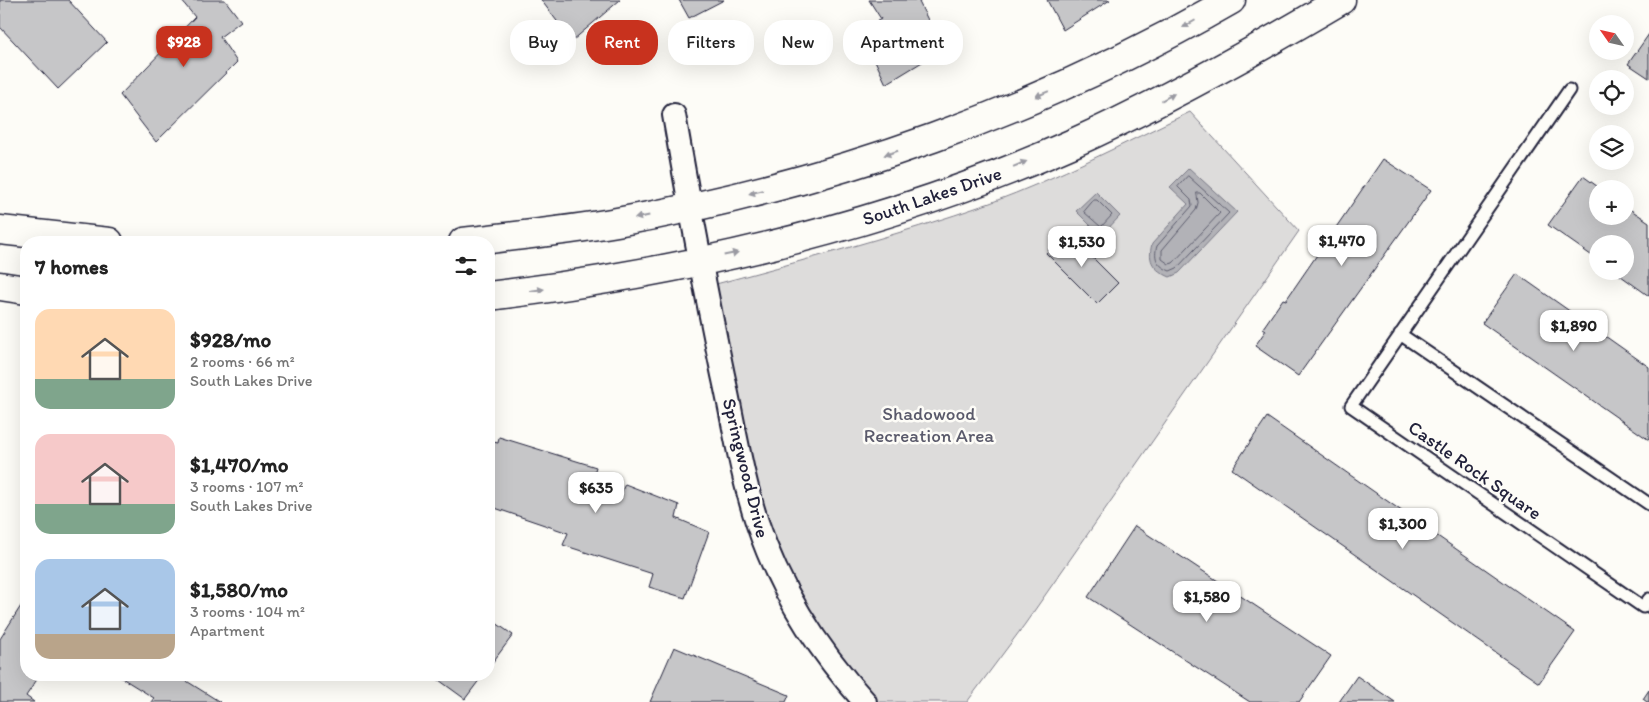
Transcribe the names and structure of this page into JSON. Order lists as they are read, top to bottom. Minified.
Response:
{"streets":{"main road":["South Lakes Drive"],"street":["Springwood Drive"],"lane":["Castle Rock Square"]},"crossings":[["South Lakes Drive","Springwood Drive"]],"parks":["Shadowood Recreation Area"],"north":"top left","page":{"map_buttons":["+","−"],"chip":["Buy","Rent","Filters","New","Apartment"],"price":["$928","$1,470","$1,530","$1,890","$635","$1,300","$1,580"],"heading":"7 homes","list":[{"name":"$928/mo","note":"2 rooms · 66 m² · South Lakes Drive"},{"name":"$1,470/mo","note":"3 rooms · 107 m² · South Lakes Drive"},{"name":"$1,580/mo","note":"3 rooms · 104 m² · Apartment"}]}}
